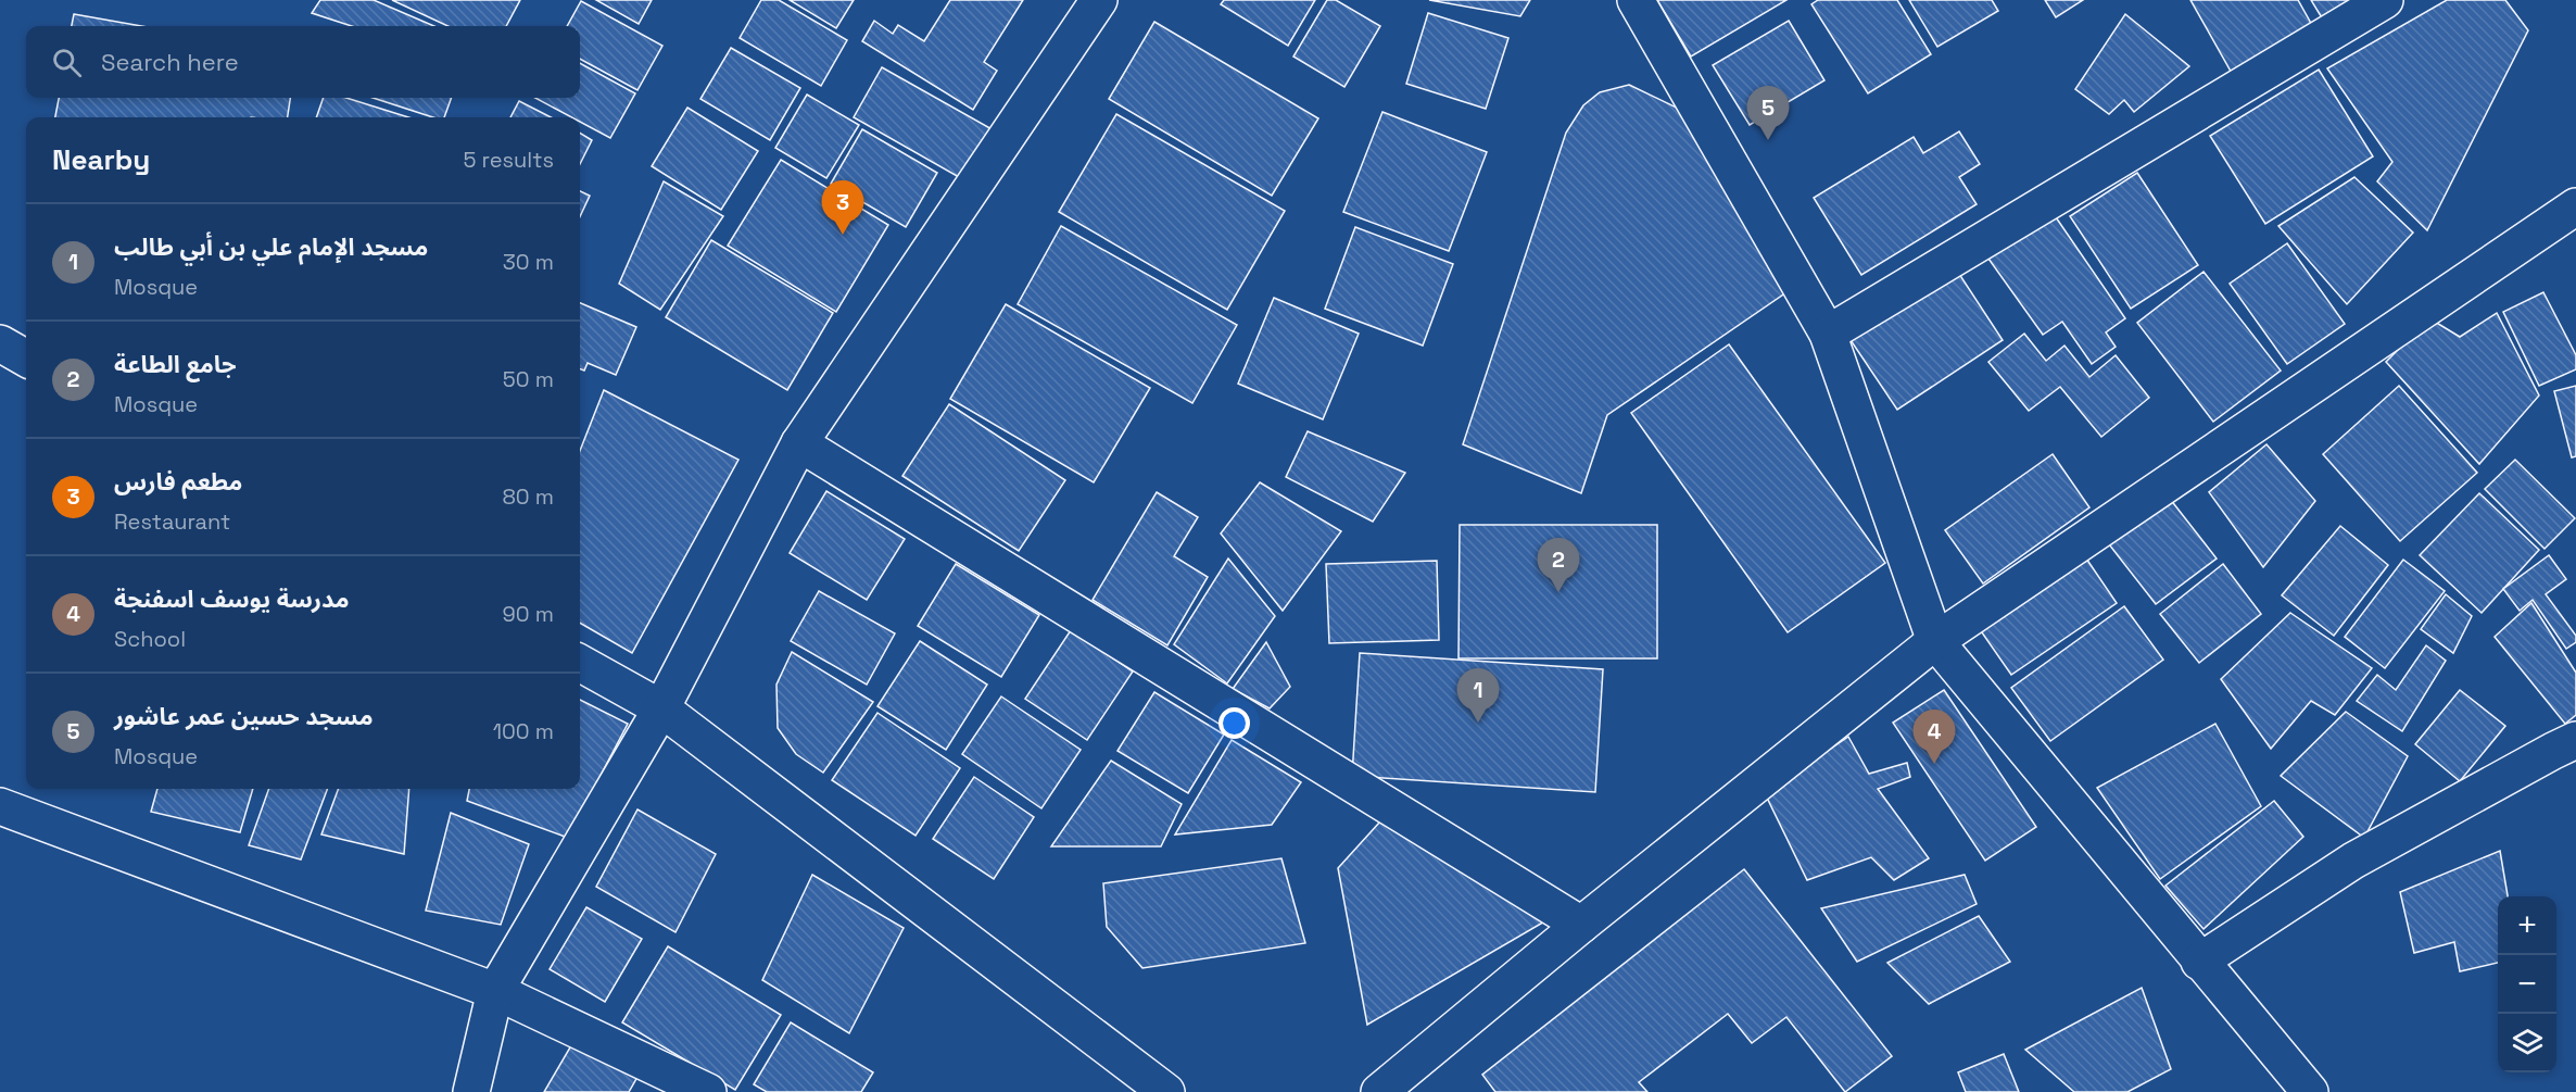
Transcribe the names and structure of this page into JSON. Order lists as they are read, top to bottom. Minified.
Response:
{"page":{"search":"Search here","pins":["5","3","2","1","4"],"heading":["Nearby","5 results"],"list":[{"mark":"1","name":"مسجد الإمام علي بن أبي طالب","note":"Mosque","value":"30 m"},{"mark":"2","name":"جامع الطاعة","note":"Mosque","value":"50 m"},{"mark":"3","name":"مطعم فارس","note":"Restaurant","value":"80 m"},{"mark":"4","name":"مدرسة يوسف اسفنجة","note":"School","value":"90 m"},{"mark":"5","name":"مسجد حسين عمر عاشور","note":"Mosque","value":"100 m"}],"map_buttons":["+","−"]}}
